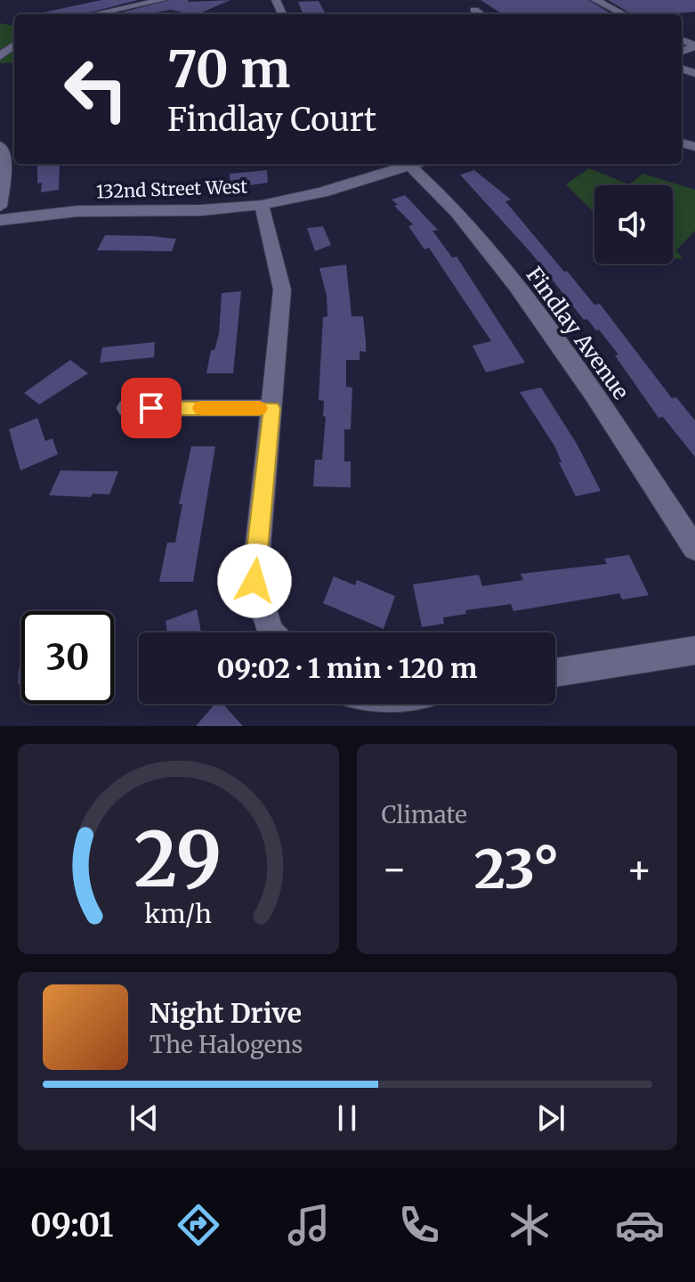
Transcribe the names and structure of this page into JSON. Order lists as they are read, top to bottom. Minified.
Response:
{"streets":{"street":["132nd Street West","Findlay Avenue"]},"page":{"turn":["70 m","Findlay Court"],"limit":"30","trip":"09:02 · 1 min · 120 m","tile":"Climate","heat":["−","23°","+"],"song":["Night Drive","The Halogens"],"tabs":"09:01","gauge":["29","km/h"]}}
